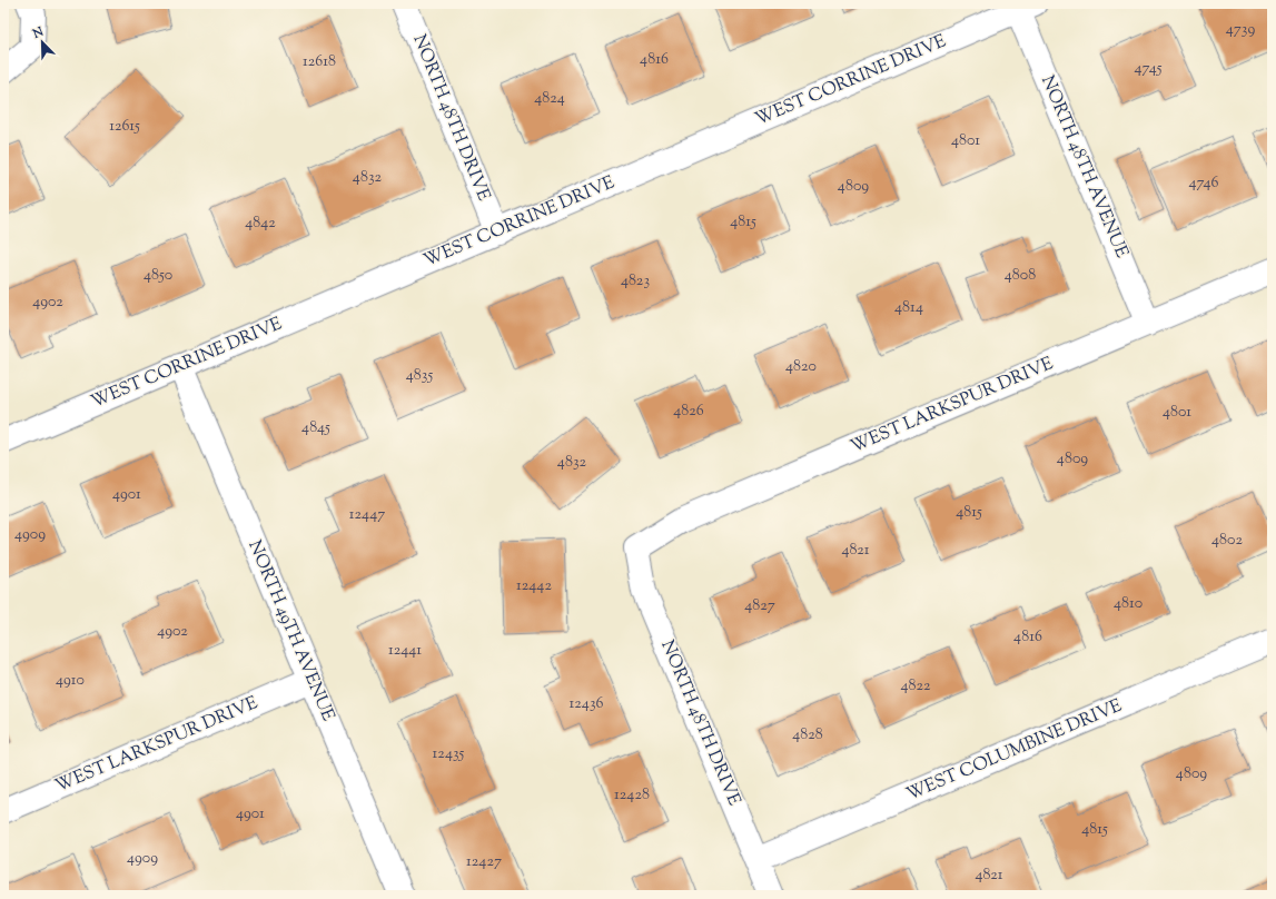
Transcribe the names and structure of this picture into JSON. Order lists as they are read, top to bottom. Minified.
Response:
{"streets":{"street":["WEST CORRINE DRIVE","NORTH 48TH DRIVE","NORTH 48TH AVENUE","WEST LARKSPUR DRIVE","NORTH 49TH AVENUE","WEST COLUMBINE DRIVE"]},"crossings":[["WEST CORRINE DRIVE","NORTH 48TH DRIVE"],["WEST CORRINE DRIVE","NORTH 48TH AVENUE"],["WEST CORRINE DRIVE","NORTH 49TH AVENUE"],["NORTH 48TH DRIVE","WEST LARKSPUR DRIVE"],["NORTH 48TH DRIVE","WEST COLUMBINE DRIVE"],["NORTH 48TH AVENUE","WEST LARKSPUR DRIVE"],["WEST LARKSPUR DRIVE","NORTH 49TH AVENUE"]],"house_numbers":["4739","4816","12618","4745","4824","12615","4801","4832","4746","4809","4815","4842","4850","4808","4823","4902","4814","4820","4835","4826","4801","4845","4809","4832","4901","4815","12447","4909","4802","4821","12442","4810","4827","4902","4816","12441","4910","4822","12436","4828","12435","4809","12428","4901","4815","4909","12427","4821"],"north":"top left"}
